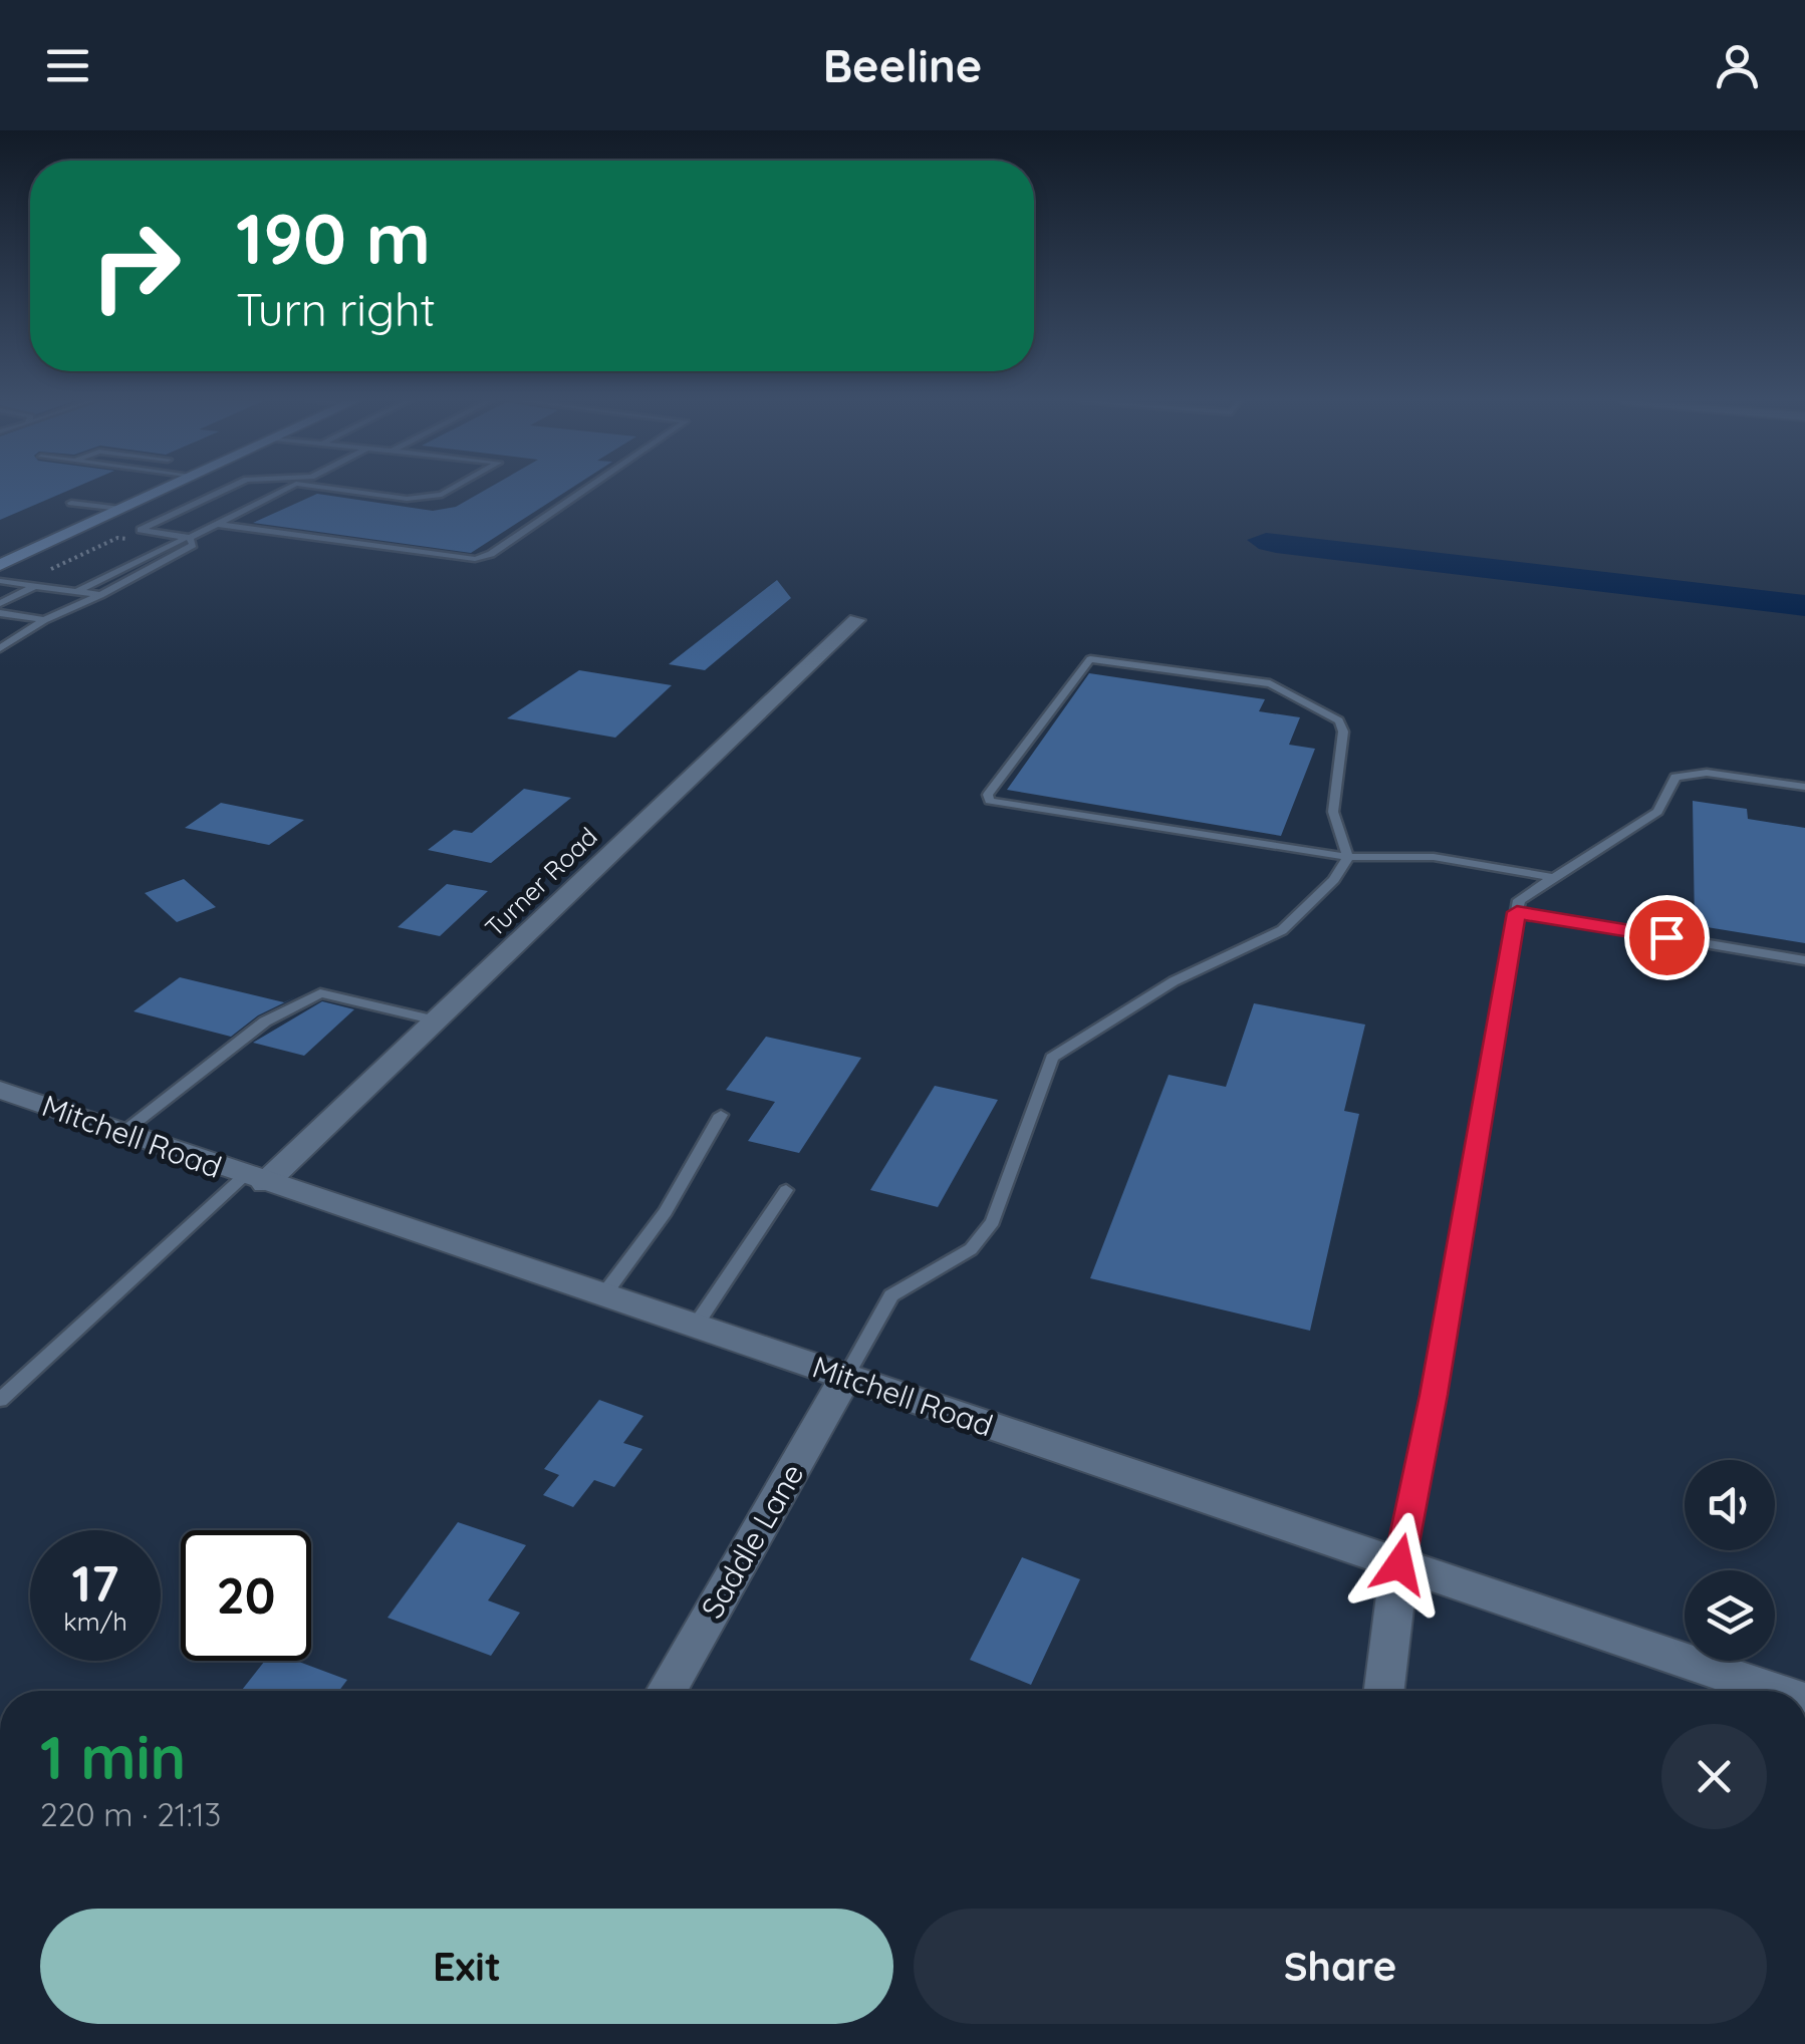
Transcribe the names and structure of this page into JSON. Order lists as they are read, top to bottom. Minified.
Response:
{"streets":{"street":["Turner Road","Mitchell Road","Saddle Lane"]},"crossings":[["Turner Road","Mitchell Road"],["Mitchell Road","Saddle Lane"]],"page":{"header":"Beeline","turn":["190 m","Turn right"],"speed":"17 km/h","limit":"20","heading":["1 min","220 m · 21:13"],"buttons":["Exit","Share"]}}
